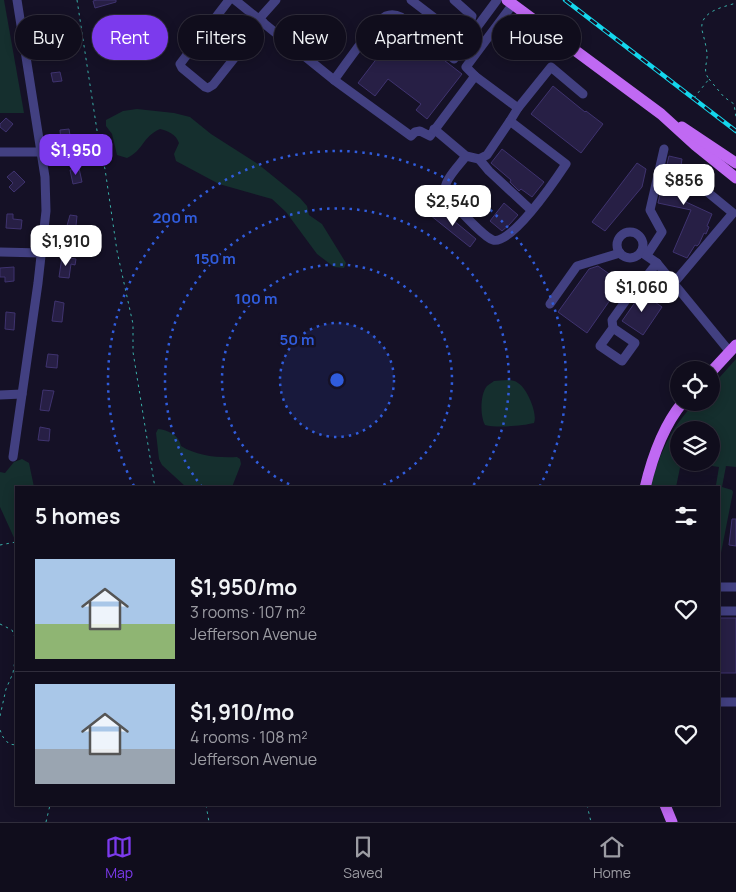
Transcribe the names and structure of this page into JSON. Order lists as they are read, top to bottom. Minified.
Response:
{"page":{"chip":["Buy","Rent","Filters","New","Apartment","House"],"price":["$1,950","$856","$2,540","$1,910","$1,060"],"heading":"5 homes","list":[{"name":"$1,950/mo","note":"3 rooms · 107 m² · Jefferson Avenue"},{"name":"$1,910/mo","note":"4 rooms · 108 m² · Jefferson Avenue"}],"tabs":["Map","Saved","Home"]},"rings":["200 m","150 m","100 m","50 m"]}
